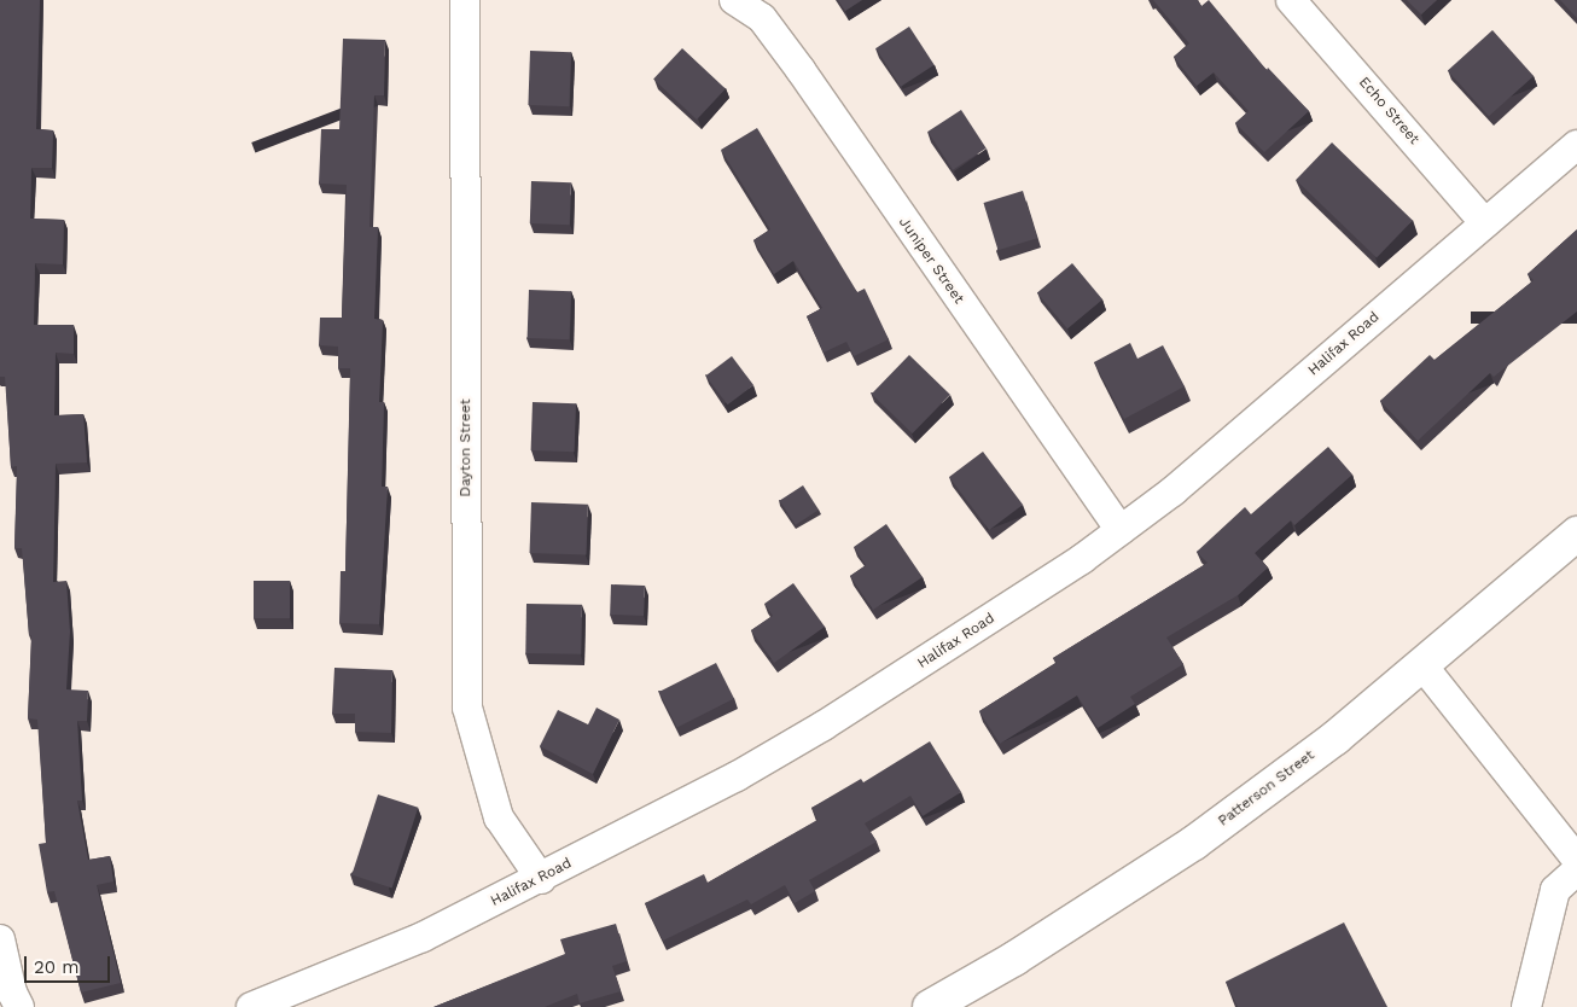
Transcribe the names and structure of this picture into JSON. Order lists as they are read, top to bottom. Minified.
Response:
{"streets":{"main road":["Patterson Street"],"street":["Echo Street","Juniper Street","Halifax Road","Dayton Street"]},"crossings":[["Echo Street","Halifax Road"],["Juniper Street","Halifax Road"],["Halifax Road","Dayton Street"]],"scale_bar":"20 m"}
